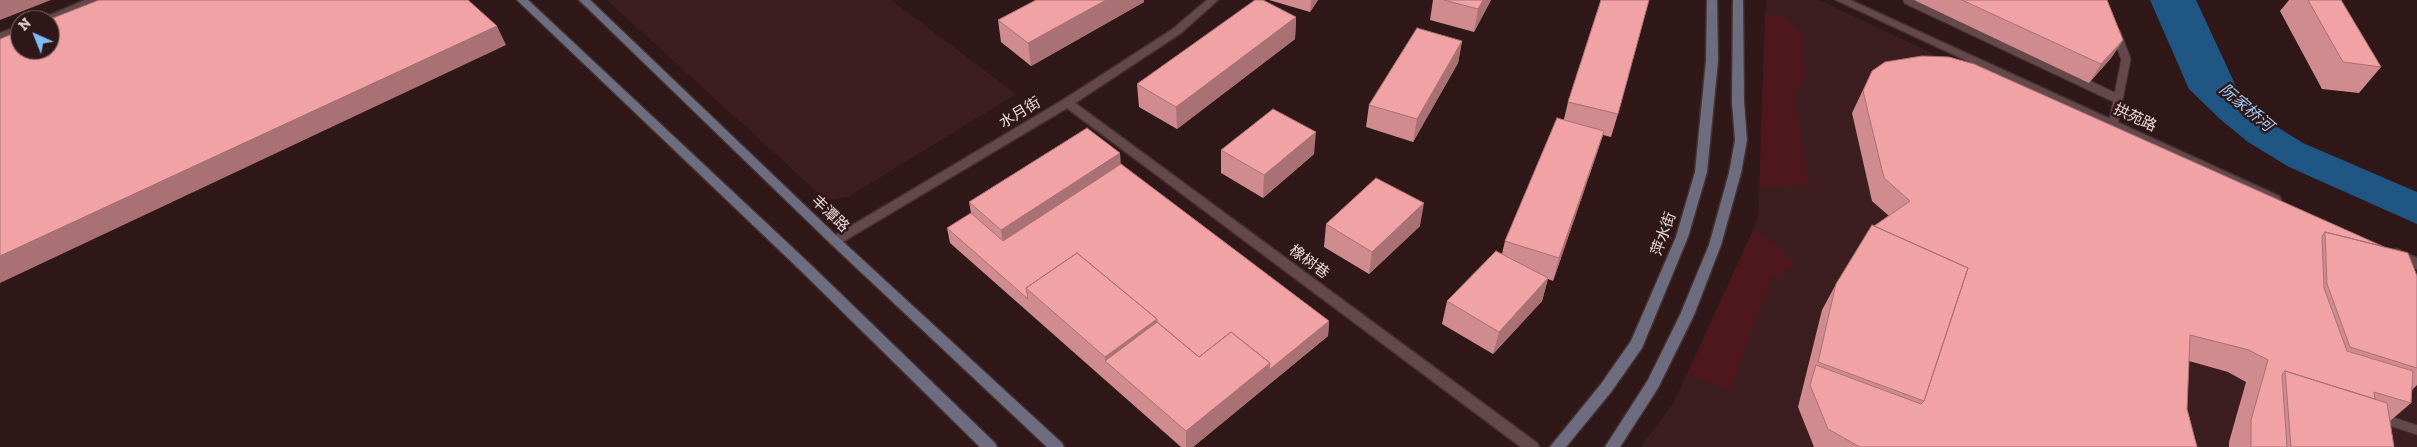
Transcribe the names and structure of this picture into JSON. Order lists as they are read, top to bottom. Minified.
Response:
{"streets":{"main road":["丰潭路","萍水街"],"street":["水月街","拱苑路","橡树巷"]},"crossings":[["水月街","丰潭路"],["水月街","橡树巷"]],"water":["阮家桥河"],"north":"top left"}
